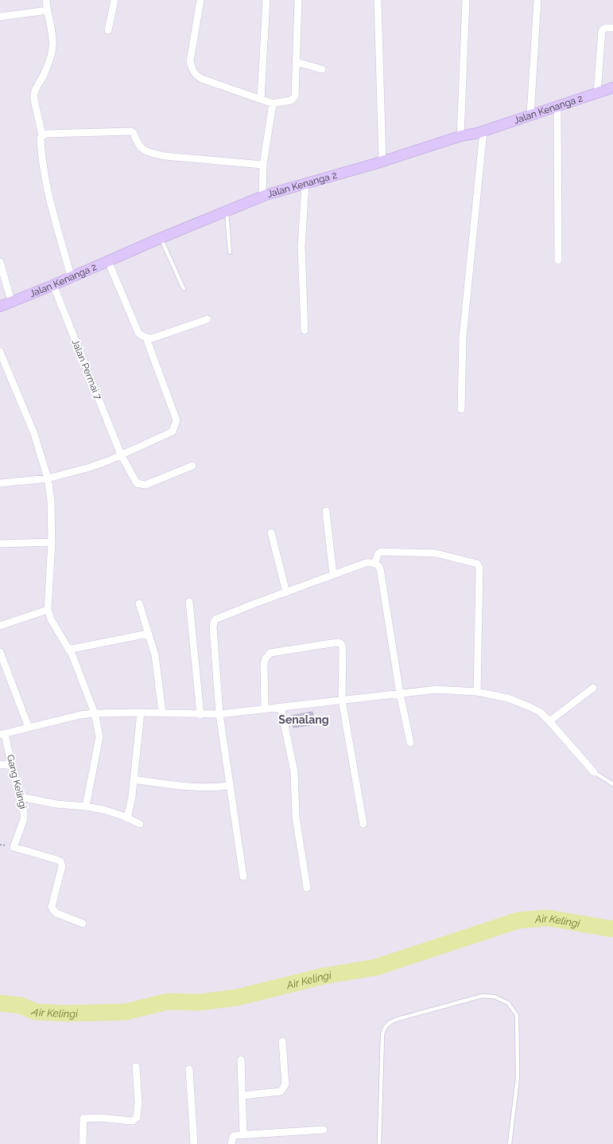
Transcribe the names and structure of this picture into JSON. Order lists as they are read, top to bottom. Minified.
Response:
{"streets":{"main road":["Jalan Kenanga 2"],"street":["Jalan Permai 7","Gang Kelingi"]},"crossings":[["Jalan Kenanga 2","Jalan Permai 7"]],"districts":["Senalang"],"water":["Air Kelingi"]}
